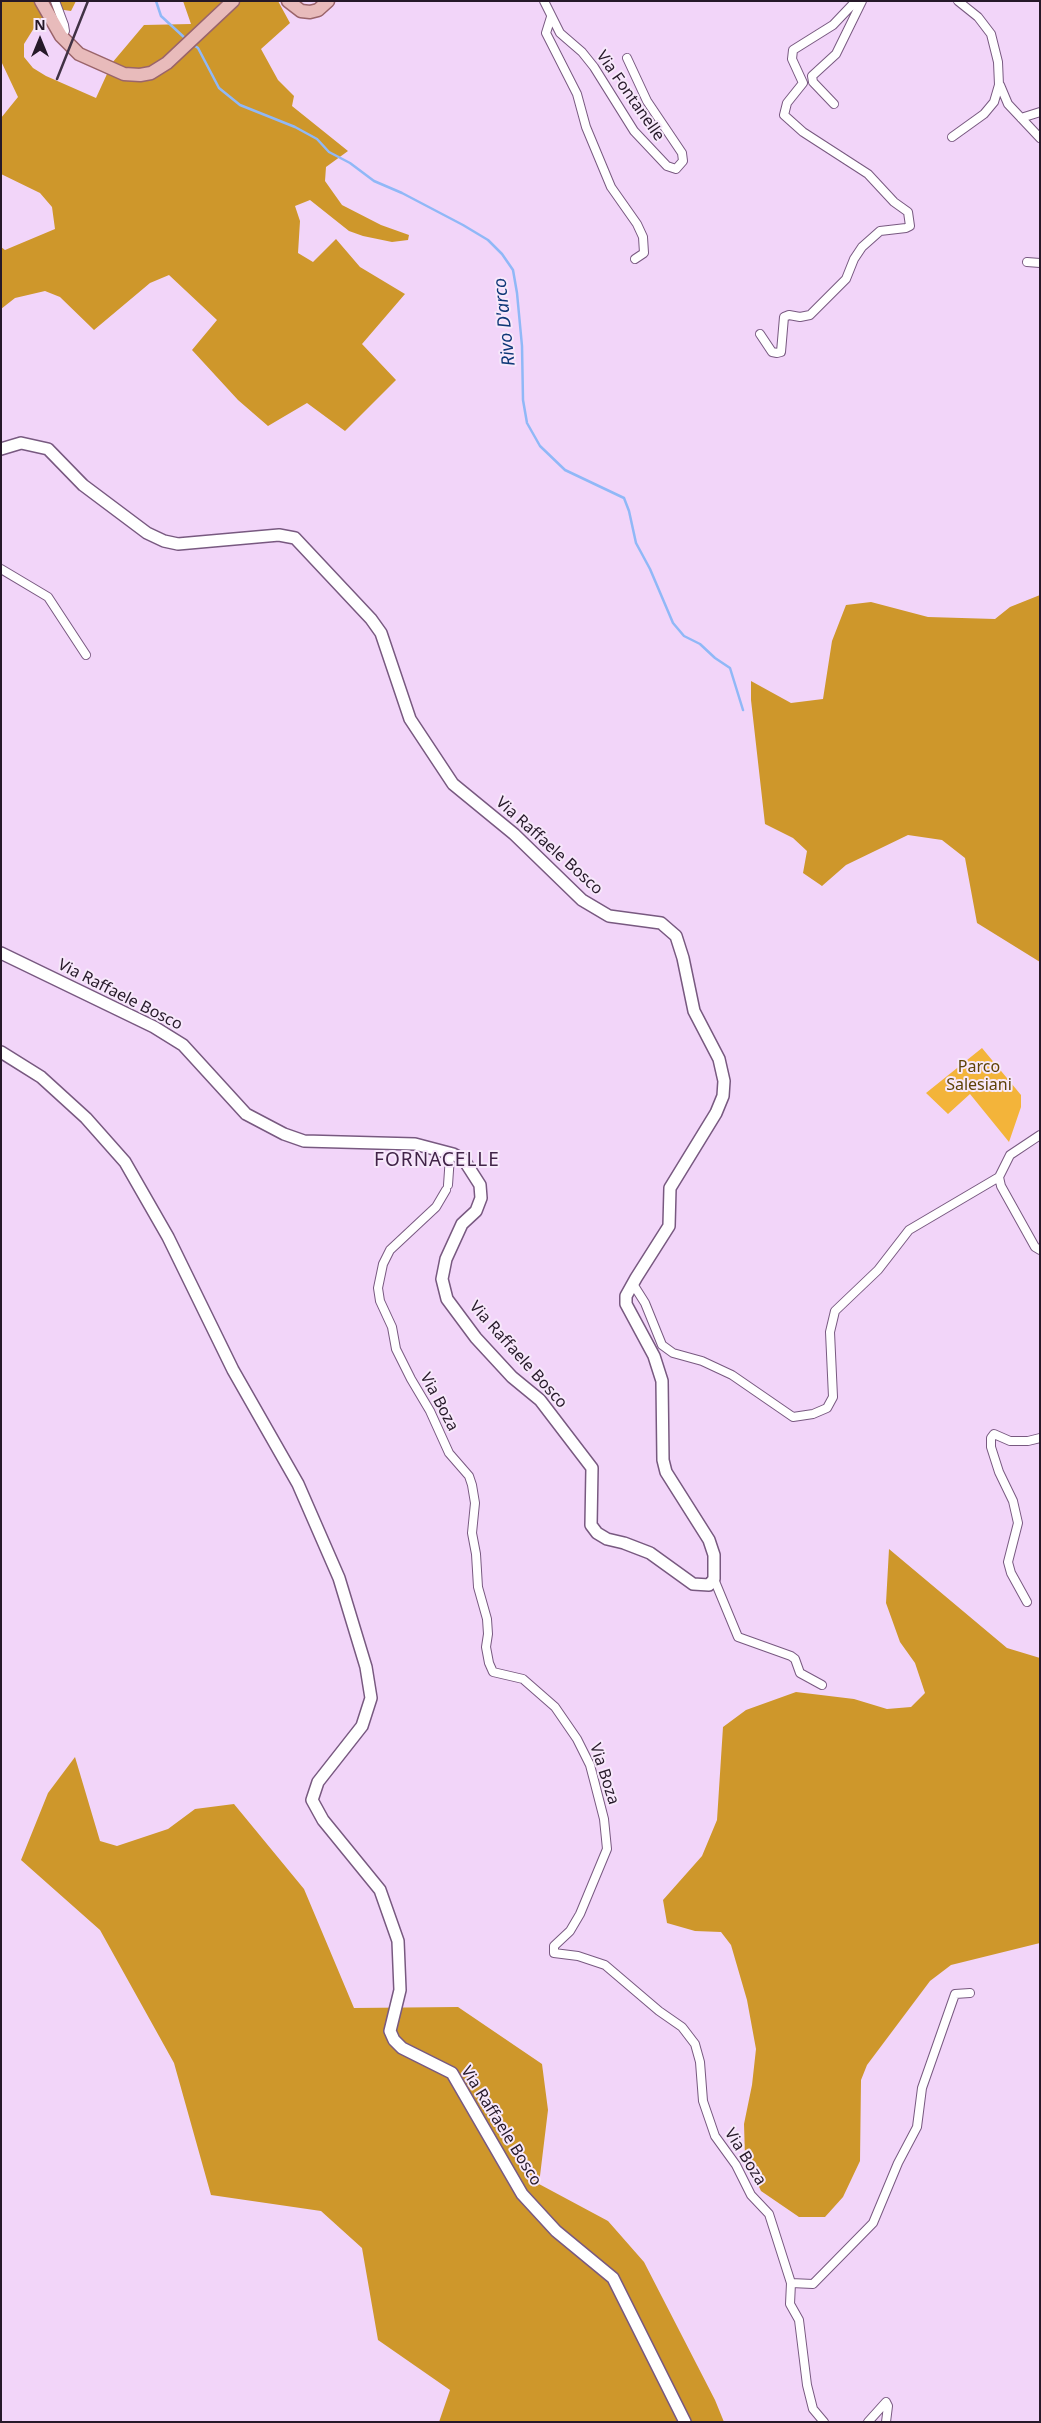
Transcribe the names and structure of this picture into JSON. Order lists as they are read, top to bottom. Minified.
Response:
{"streets":{"street":["Via Fontanelle","Via Raffaele Bosco","Via Boza"]},"crossings":[["Via Raffaele Bosco","Via Boza"]],"districts":["FORNACELLE"],"water":["Rivo D'arco"],"parks":["Parco Salesiani"],"north":"top"}
